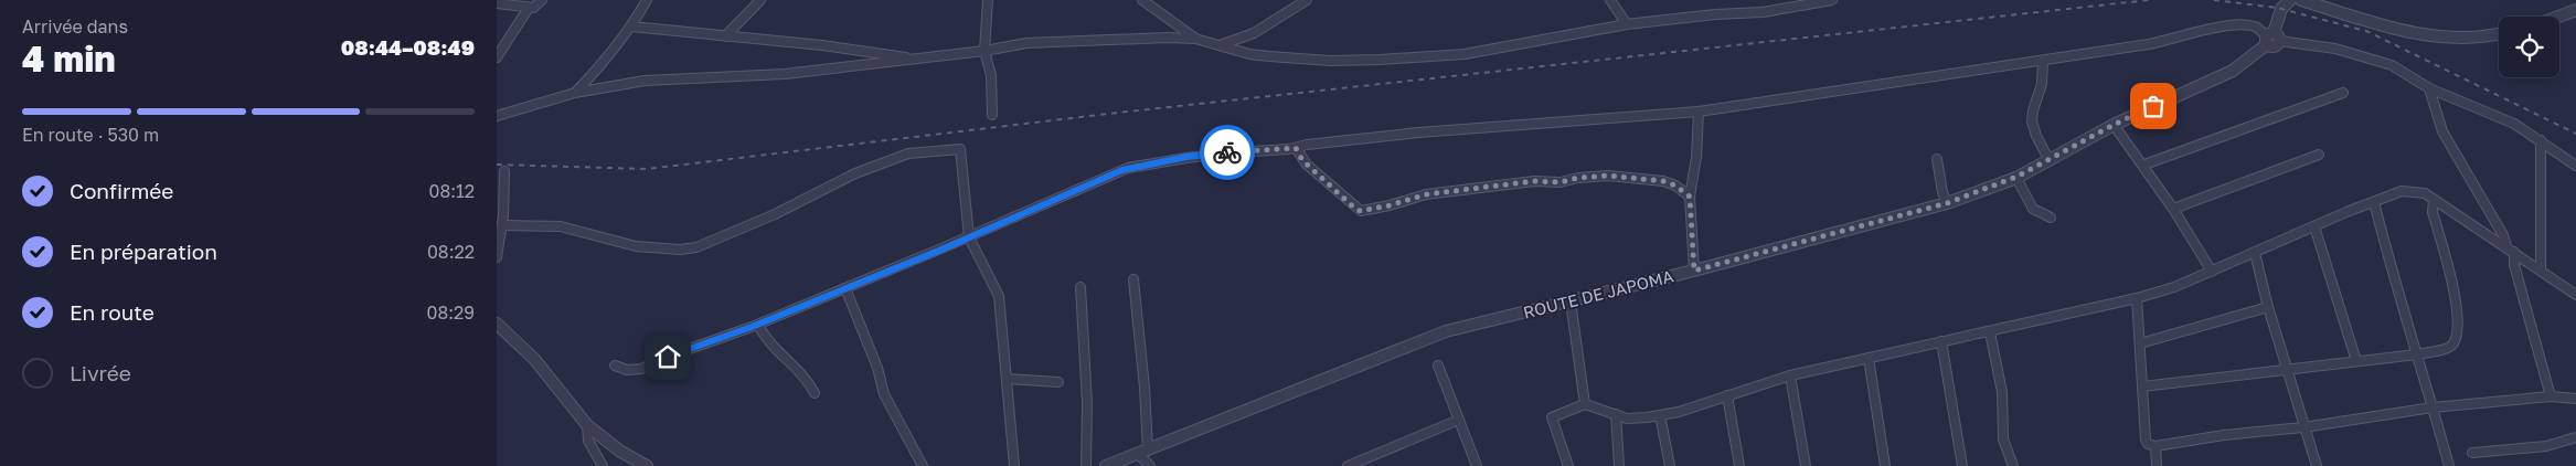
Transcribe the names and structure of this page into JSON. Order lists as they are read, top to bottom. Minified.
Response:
{"streets":{"street":["ROUTE DE JAPOMA"]},"page":{"heading":["4 min","Arrivée dans","08:44–08:49"],"bar":"En route · 530 m","list":[["Confirmée","08:12"],["En préparation","08:22"],["En route","08:29"],"Livrée"]}}
